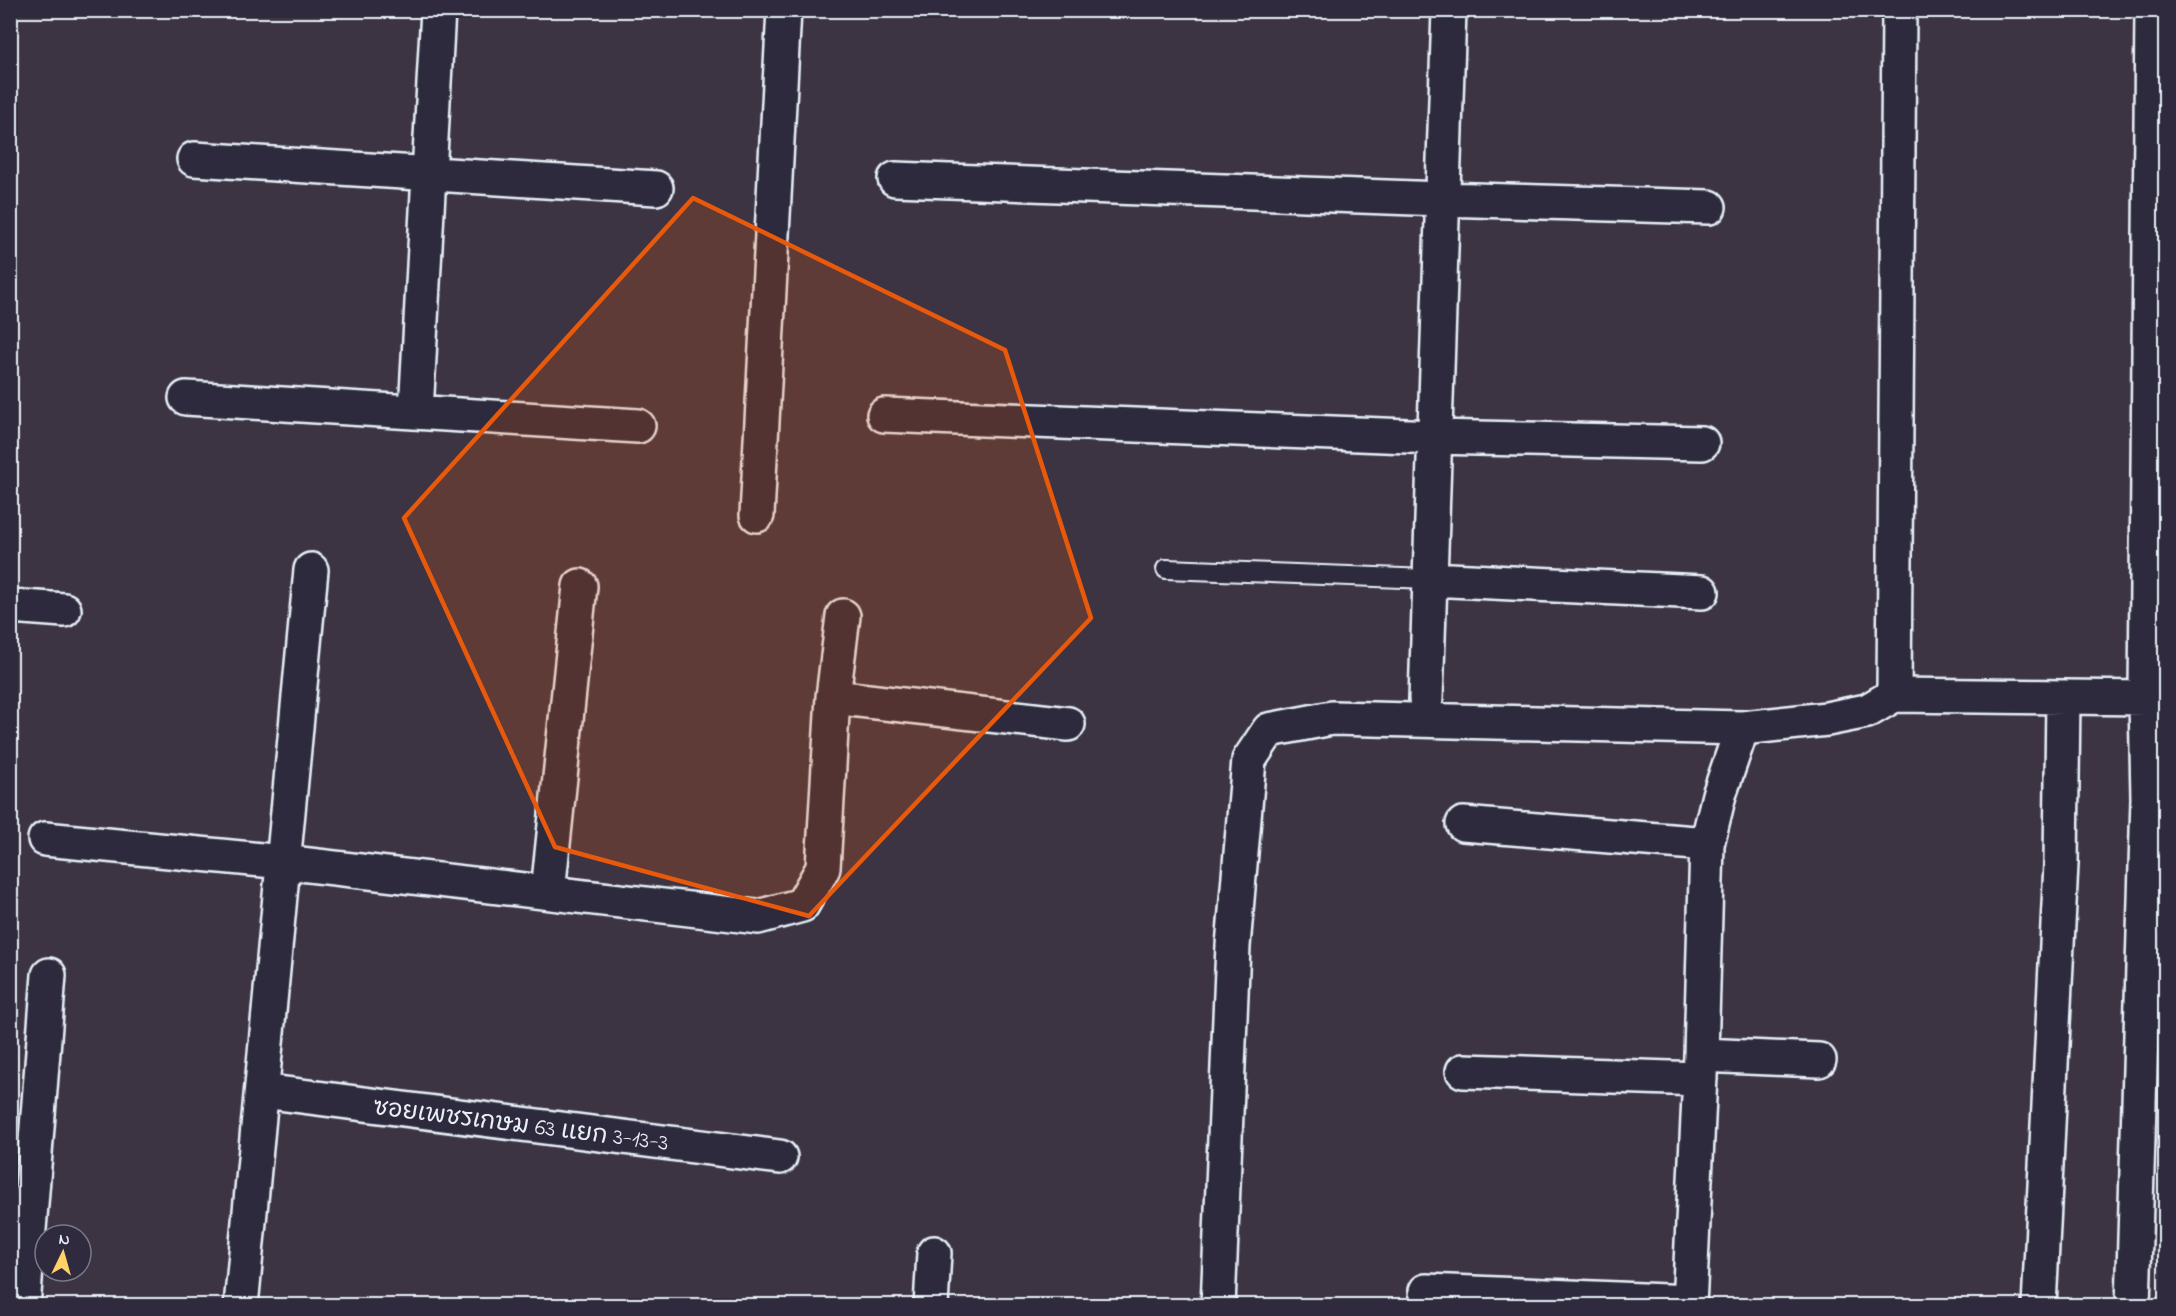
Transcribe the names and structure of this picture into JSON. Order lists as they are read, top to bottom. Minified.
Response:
{"streets":{"street":["ซอยเพชรเกษม 63 แยก 3-13-3"]},"north":"top"}
